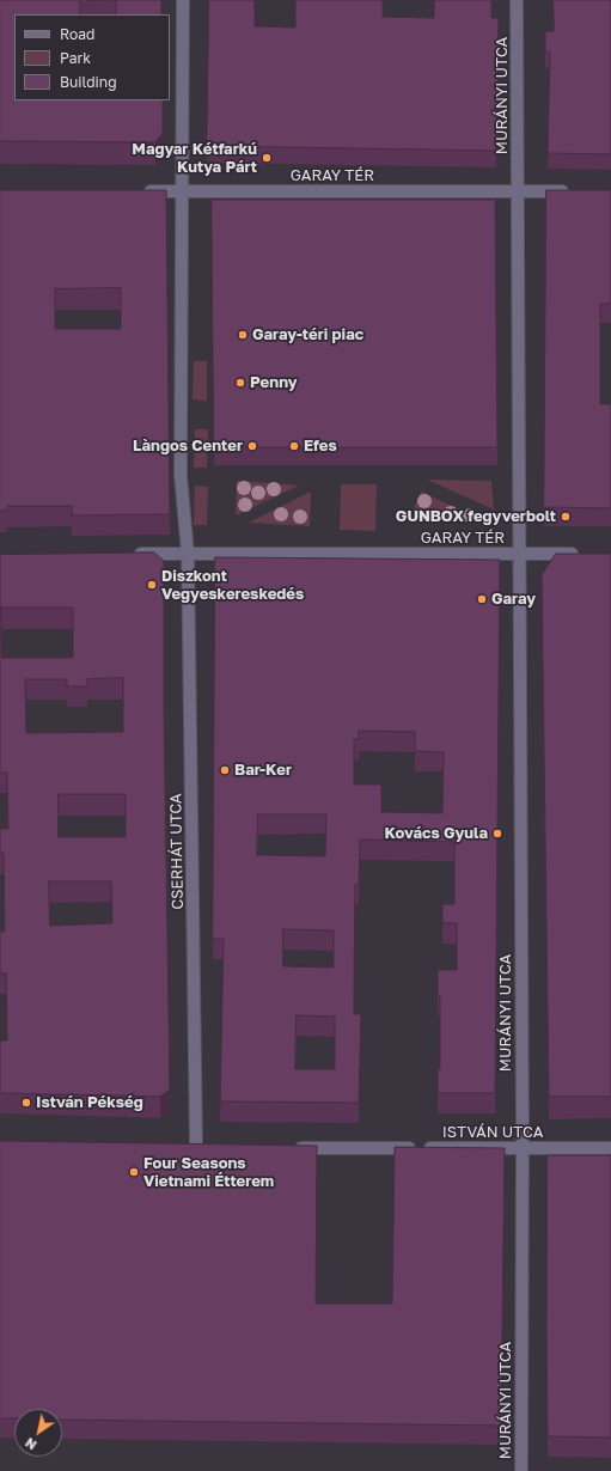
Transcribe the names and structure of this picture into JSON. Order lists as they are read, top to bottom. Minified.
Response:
{"streets":{"street":["MURÁNYI UTCA","GARAY TÉR","CSERHÁT UTCA","ISTVÁN UTCA"]},"crossings":[["MURÁNYI UTCA","GARAY TÉR"],["MURÁNYI UTCA","ISTVÁN UTCA"],["GARAY TÉR","CSERHÁT UTCA"]],"places":["Magyar Kétfarkú Kutya Párt","Garay-téri piac","Penny","Làngos Center","Efes","GUNBOX fegyverbolt","Diszkont Vegyeskereskedés","Garay","Bar-Ker","Kovács Gyula","István Pékség","Four Seasons Vietnami Étterem"],"legend":["Road","Park","Building"],"north":"bottom left"}
